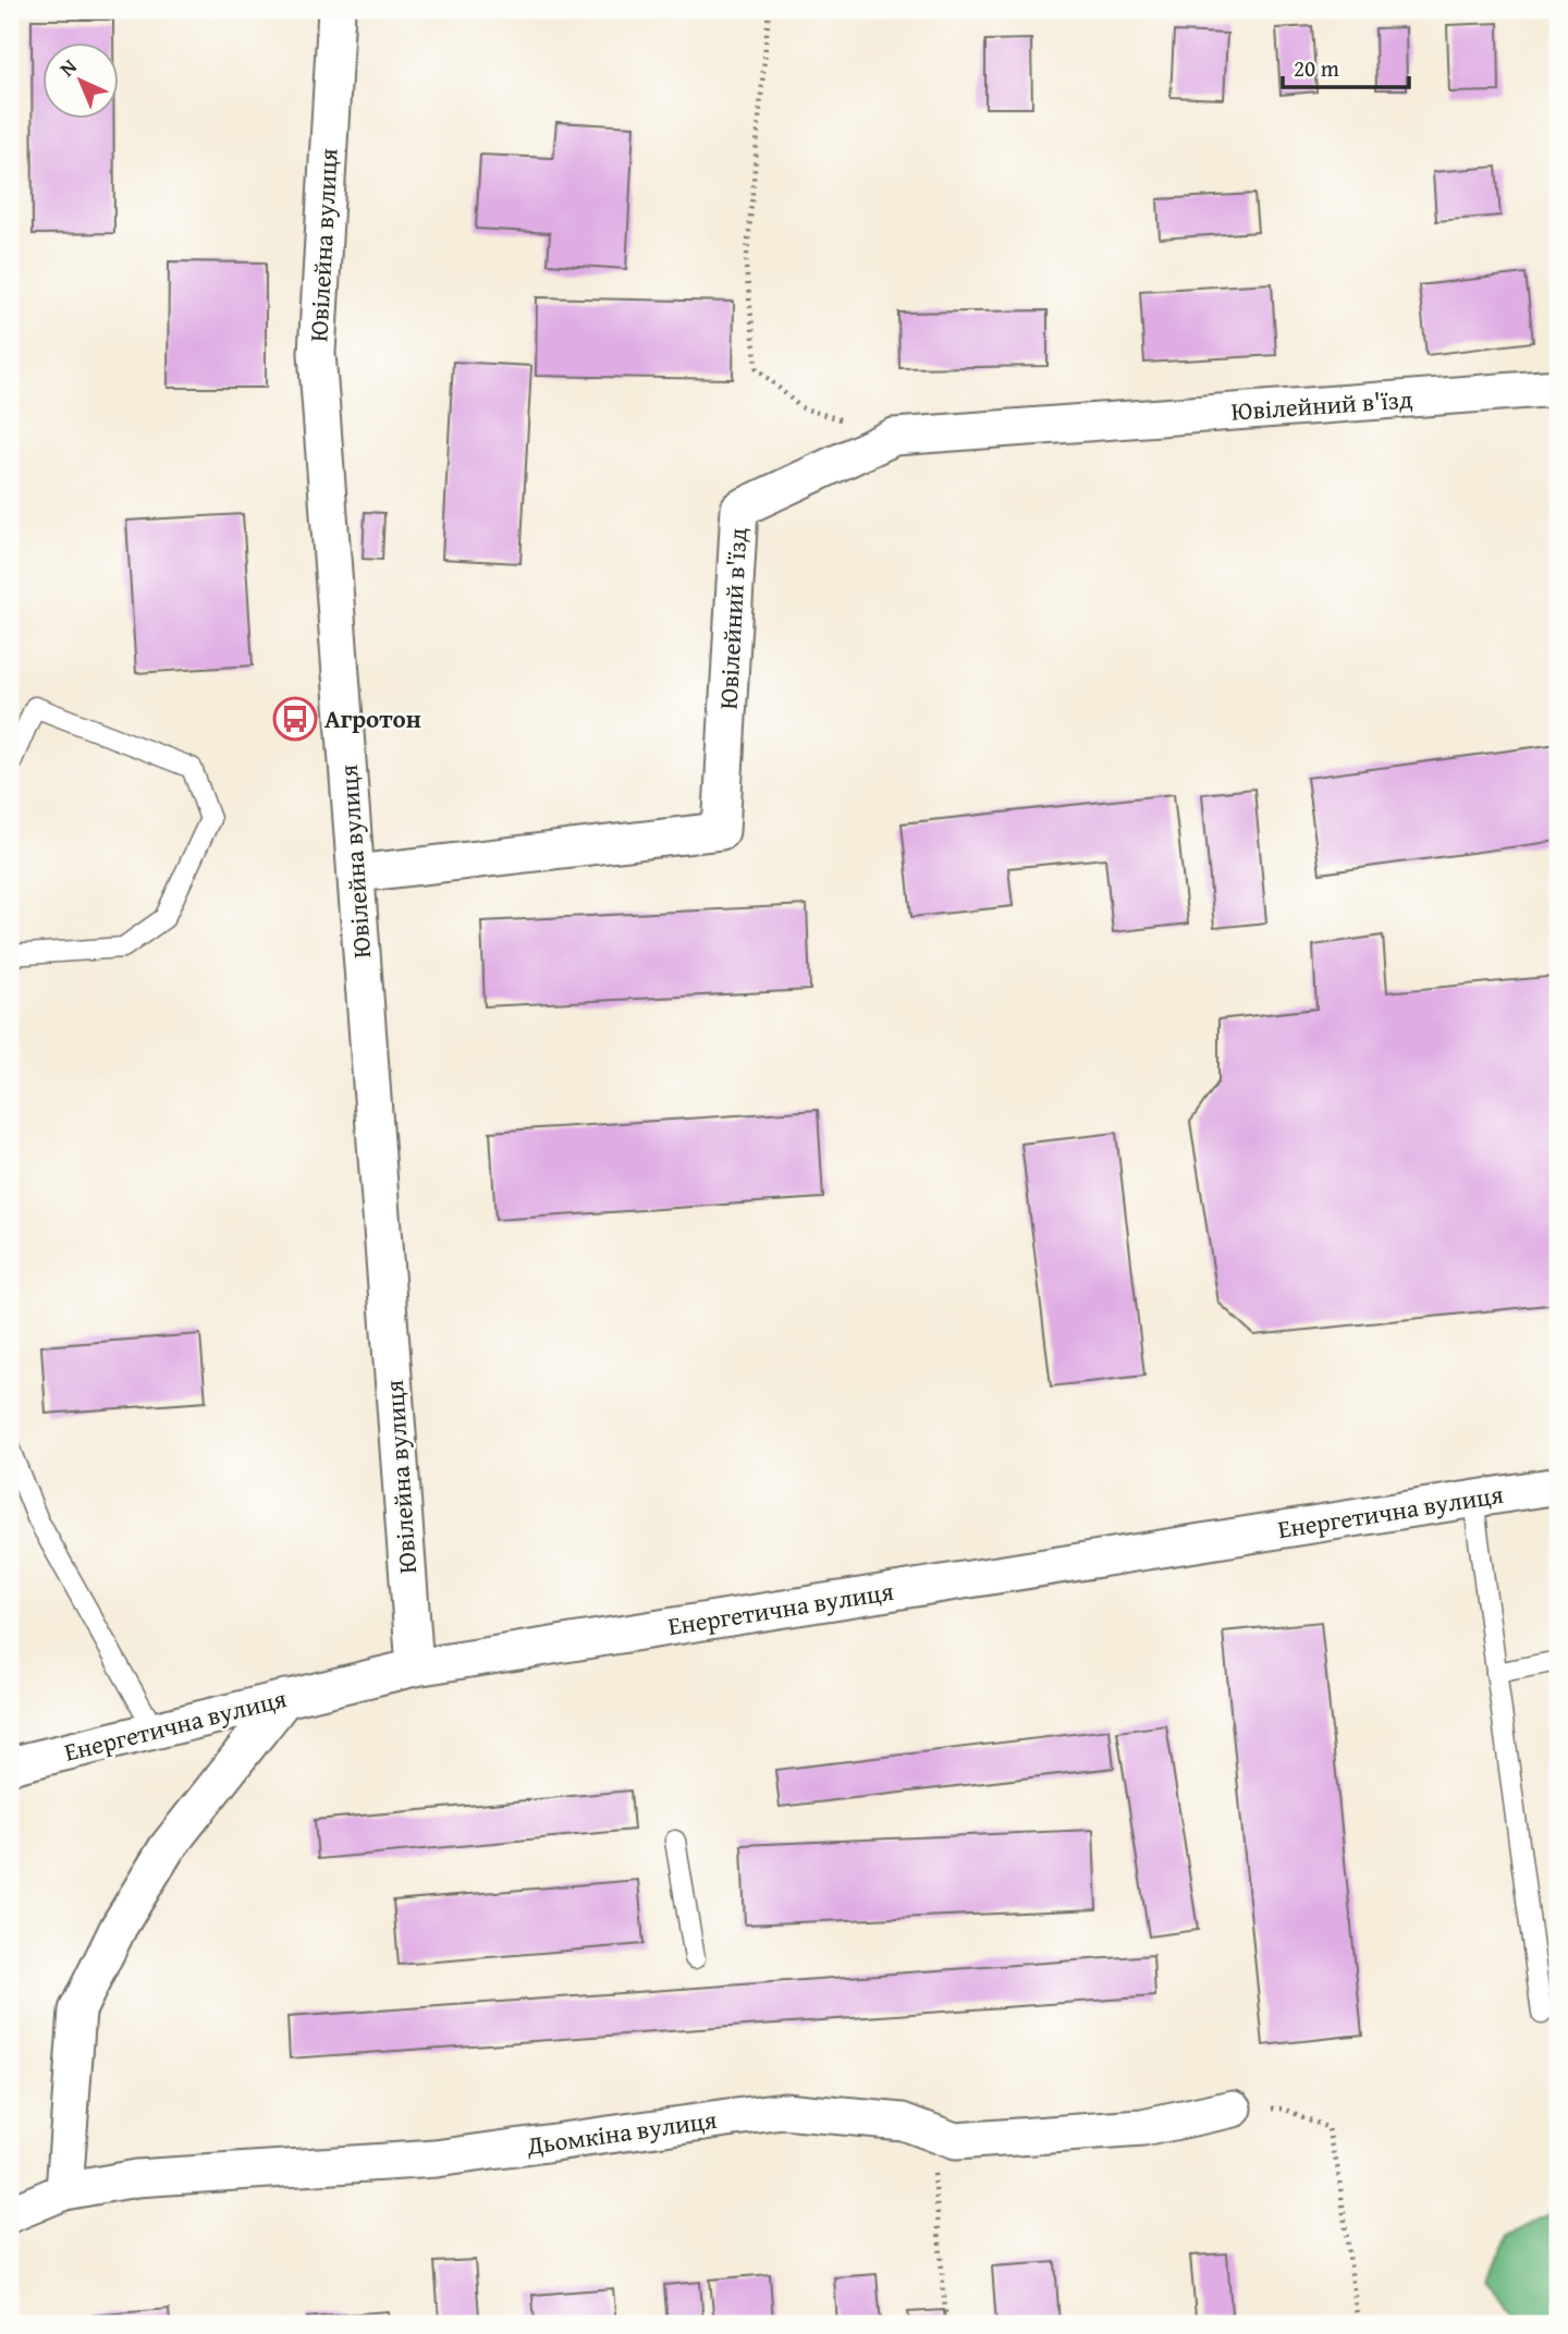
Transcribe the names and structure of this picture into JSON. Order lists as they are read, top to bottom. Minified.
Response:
{"streets":{"street":["Ювілейна вулиця","Ювілейний в'їзд","Енергетична вулиця","Дьомкіна вулиця"]},"crossings":[["Ювілейна вулиця","Ювілейний в'їзд"],["Ювілейна вулиця","Енергетична вулиця"]],"places":{"bus stop":["Агротон"]},"scale_bar":"20 m","north":"top left"}
